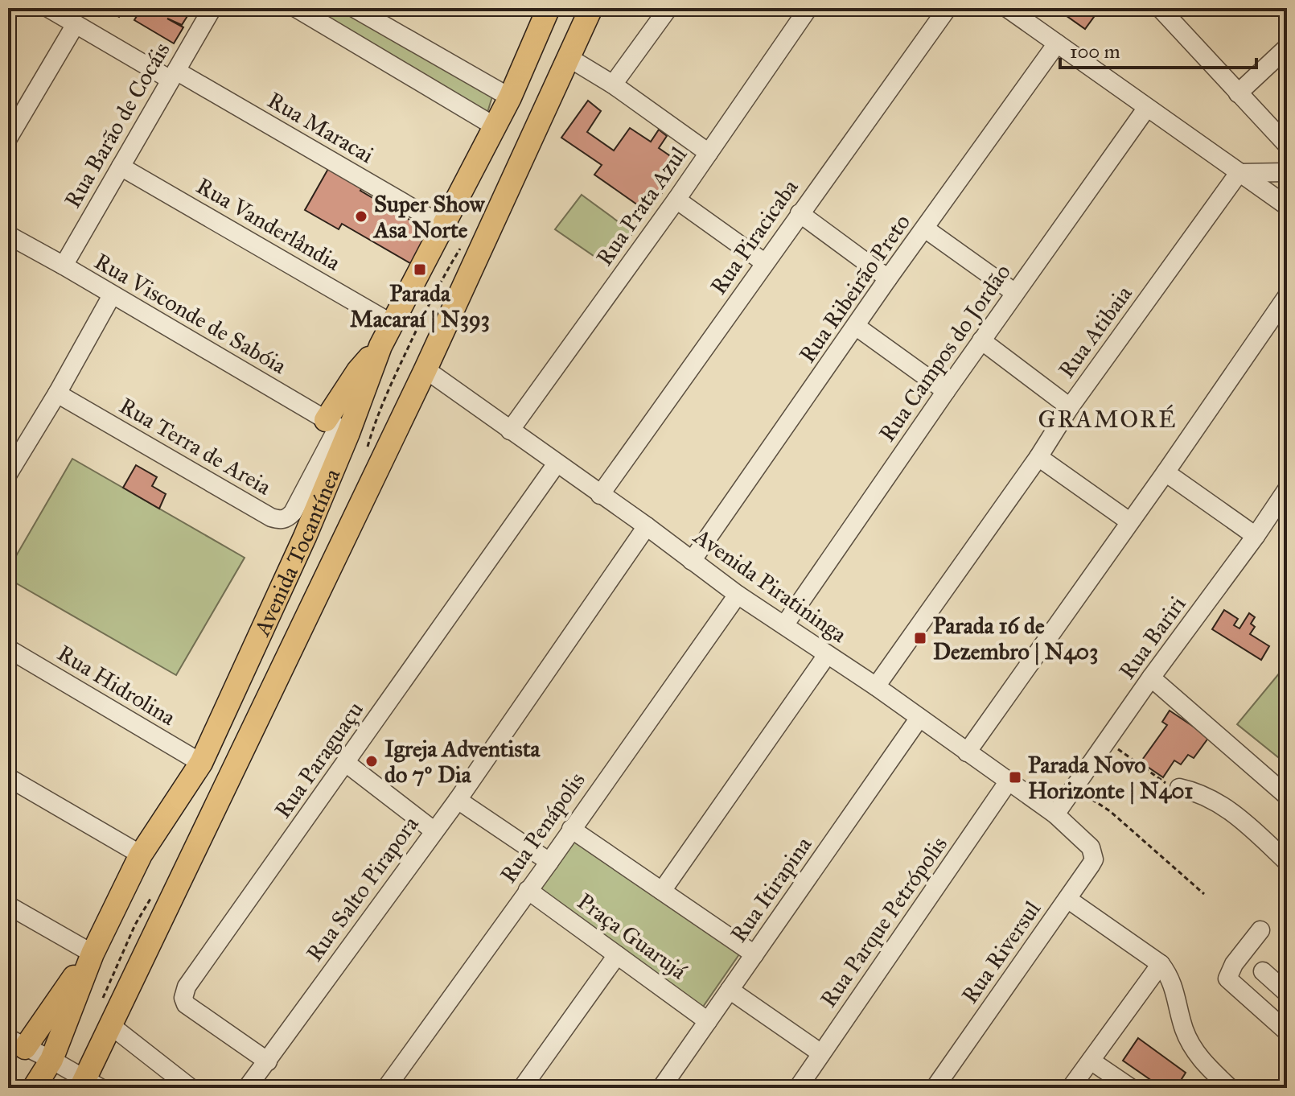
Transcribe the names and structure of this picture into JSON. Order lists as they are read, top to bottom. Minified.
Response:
{"streets":{"main road":["Avenida Tocantínea"],"street":["Rua Barão de Cocáis","Rua Maracai","Rua Prata Azul","Rua Vanderlândia","Rua Piracicaba","Rua Ribeirão Preto","Rua Visconde de Sabóia","Rua Atibaia","Rua Campos do Jordão","Rua Terra de Areia","Avenida Piratininga","Rua Bariri","Rua Hidrolina","Rua Paraguaçu","Rua Penápolis","Rua Salto Pirapora","Rua Itirapina","Rua Parque Petrópolis","Praça Guarujá","Rua Riversul"]},"crossings":[["Rua Barão de Cocáis","Rua Maracai"],["Rua Barão de Cocáis","Rua Vanderlândia"],["Rua Barão de Cocáis","Rua Visconde de Sabóia"],["Rua Maracai","Avenida Tocantínea"],["Rua Prata Azul","Avenida Piratininga"],["Rua Vanderlândia","Avenida Tocantínea"],["Rua Piracicaba","Avenida Piratininga"],["Rua Ribeirão Preto","Avenida Piratininga"],["Rua Visconde de Sabóia","Rua Terra de Areia"],["Rua Visconde de Sabóia","Avenida Tocantínea"],["Rua Atibaia","Avenida Piratininga"],["Rua Campos do Jordão","Avenida Piratininga"],["Rua Terra de Areia","Avenida Tocantínea"],["Avenida Tocantínea","Avenida Piratininga"],["Avenida Tocantínea","Rua Hidrolina"],["Avenida Piratininga","Rua Bariri"],["Avenida Piratininga","Rua Paraguaçu"],["Avenida Piratininga","Rua Penápolis"],["Avenida Piratininga","Rua Salto Pirapora"],["Avenida Piratininga","Rua Itirapina"],["Avenida Piratininga","Rua Parque Petrópolis"],["Avenida Piratininga","Rua Riversul"],["Rua Paraguaçu","Rua Salto Pirapora"],["Rua Penápolis","Praça Guarujá"],["Rua Itirapina","Praça Guarujá"]],"districts":["GRAMORÉ"],"places":{"other":["Super Show Asa Norte","Igreja Adventista do 7º Dia"],"transit":["Parada Macaraí | N393","Parada 16 de Dezembro | N403","Parada Novo Horizonte | N401"]},"scale_bar":"100 m"}
